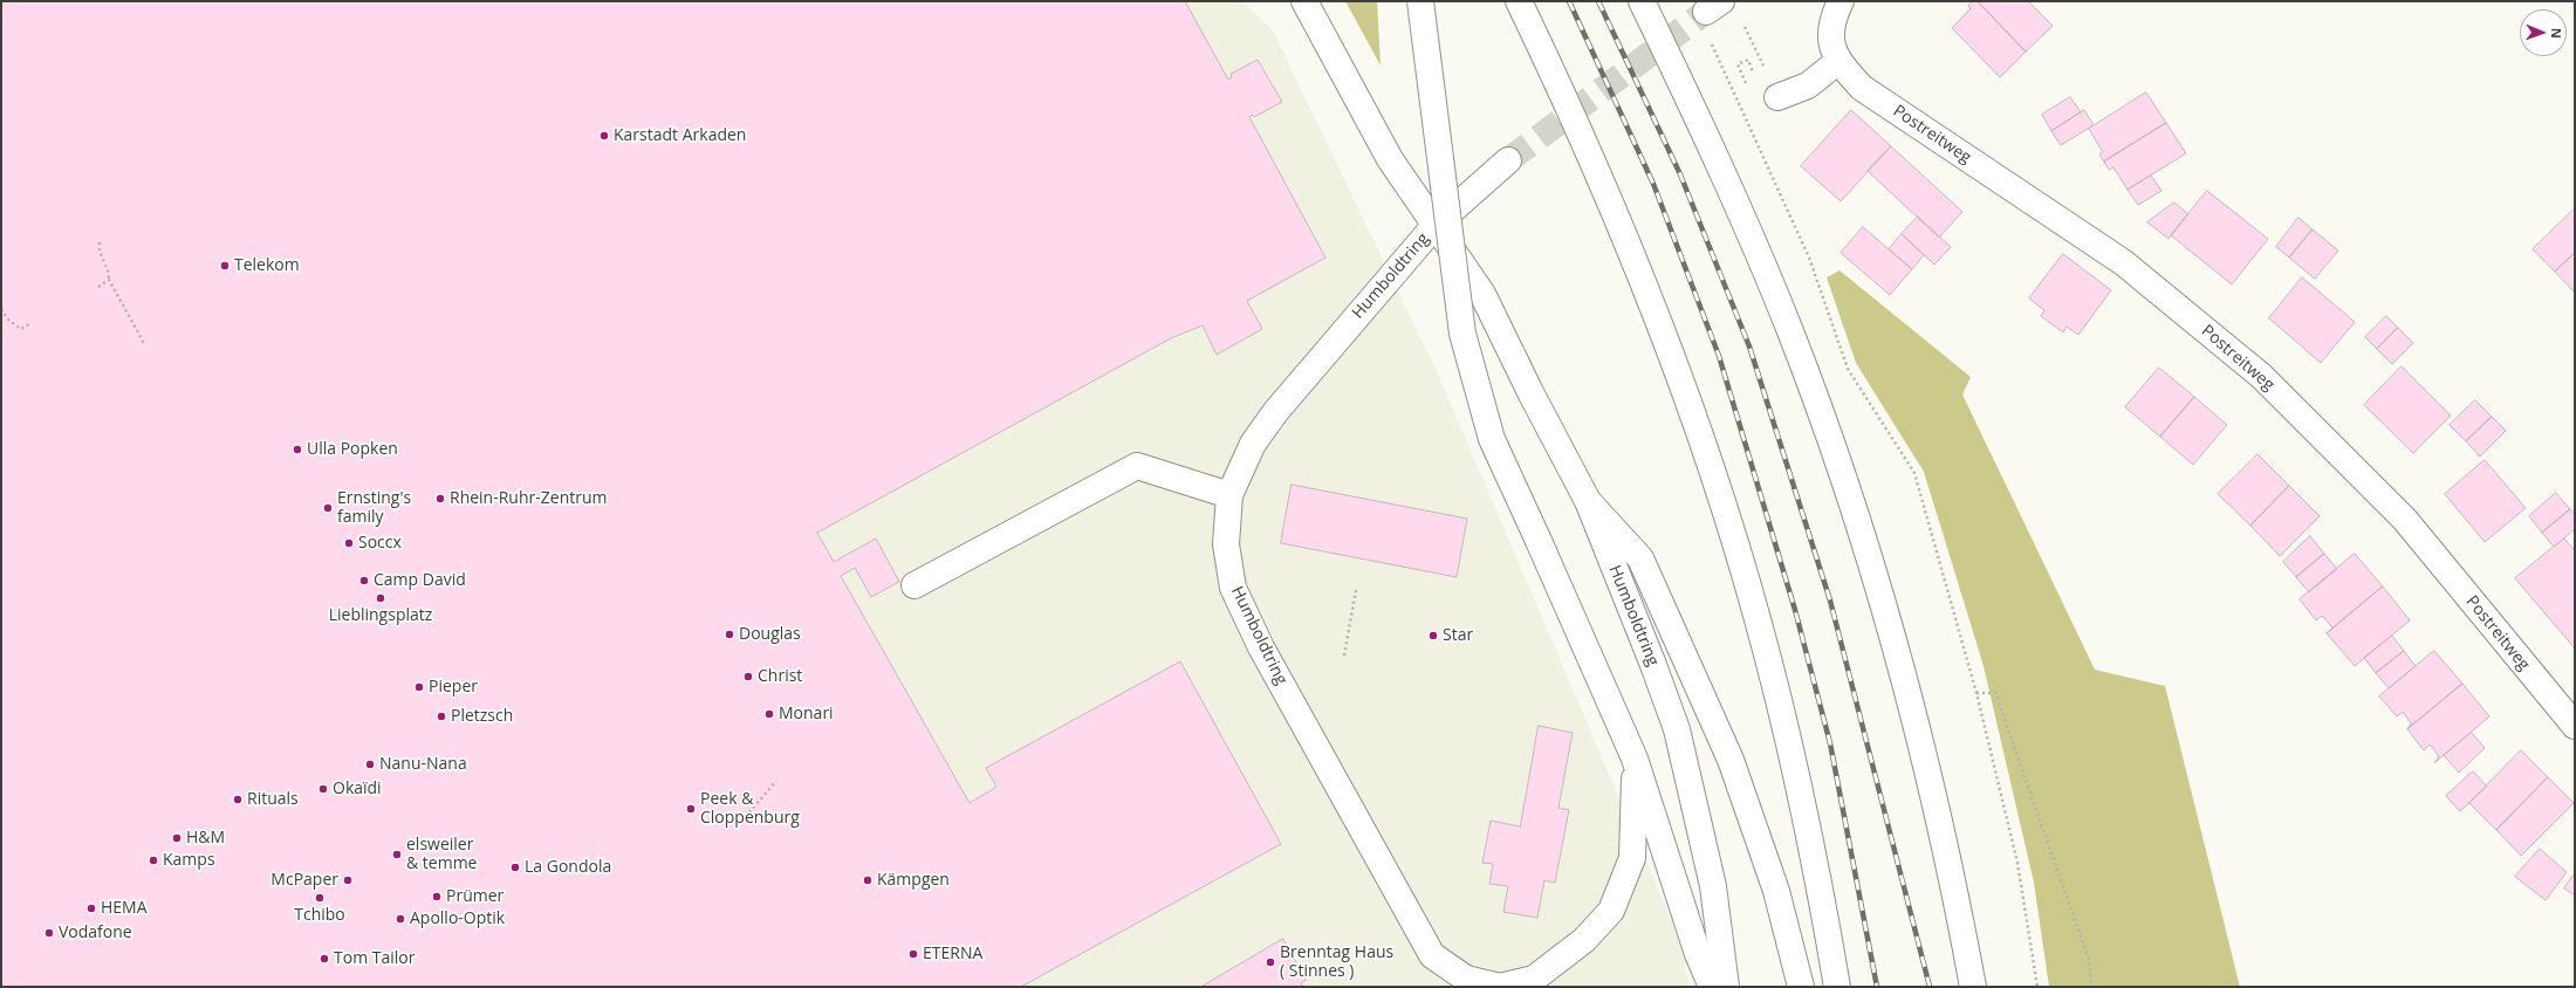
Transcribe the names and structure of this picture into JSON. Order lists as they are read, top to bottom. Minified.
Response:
{"streets":{"main road":["Postreitweg","Humboldtring"]},"places":["Karstadt Arkaden","Telekom","Ulla Popken","Rhein-Ruhr-Zentrum","Ernsting's family","Soccx","Camp David","Lieblingsplatz","Douglas","Star","Christ","Pieper","Monari","Pletzsch","Nanu-Nana","Okaïdi","Rituals","Peek & Cloppenburg","H&M","elsweiler & temme","Kamps","La Gondola","McPaper","Kämpgen","Prümer","Tchibo","HEMA","Apollo-Optik","Vodafone","ETERNA","Tom Tailor","Brenntag Haus ( Stinnes )"],"north":"right"}
